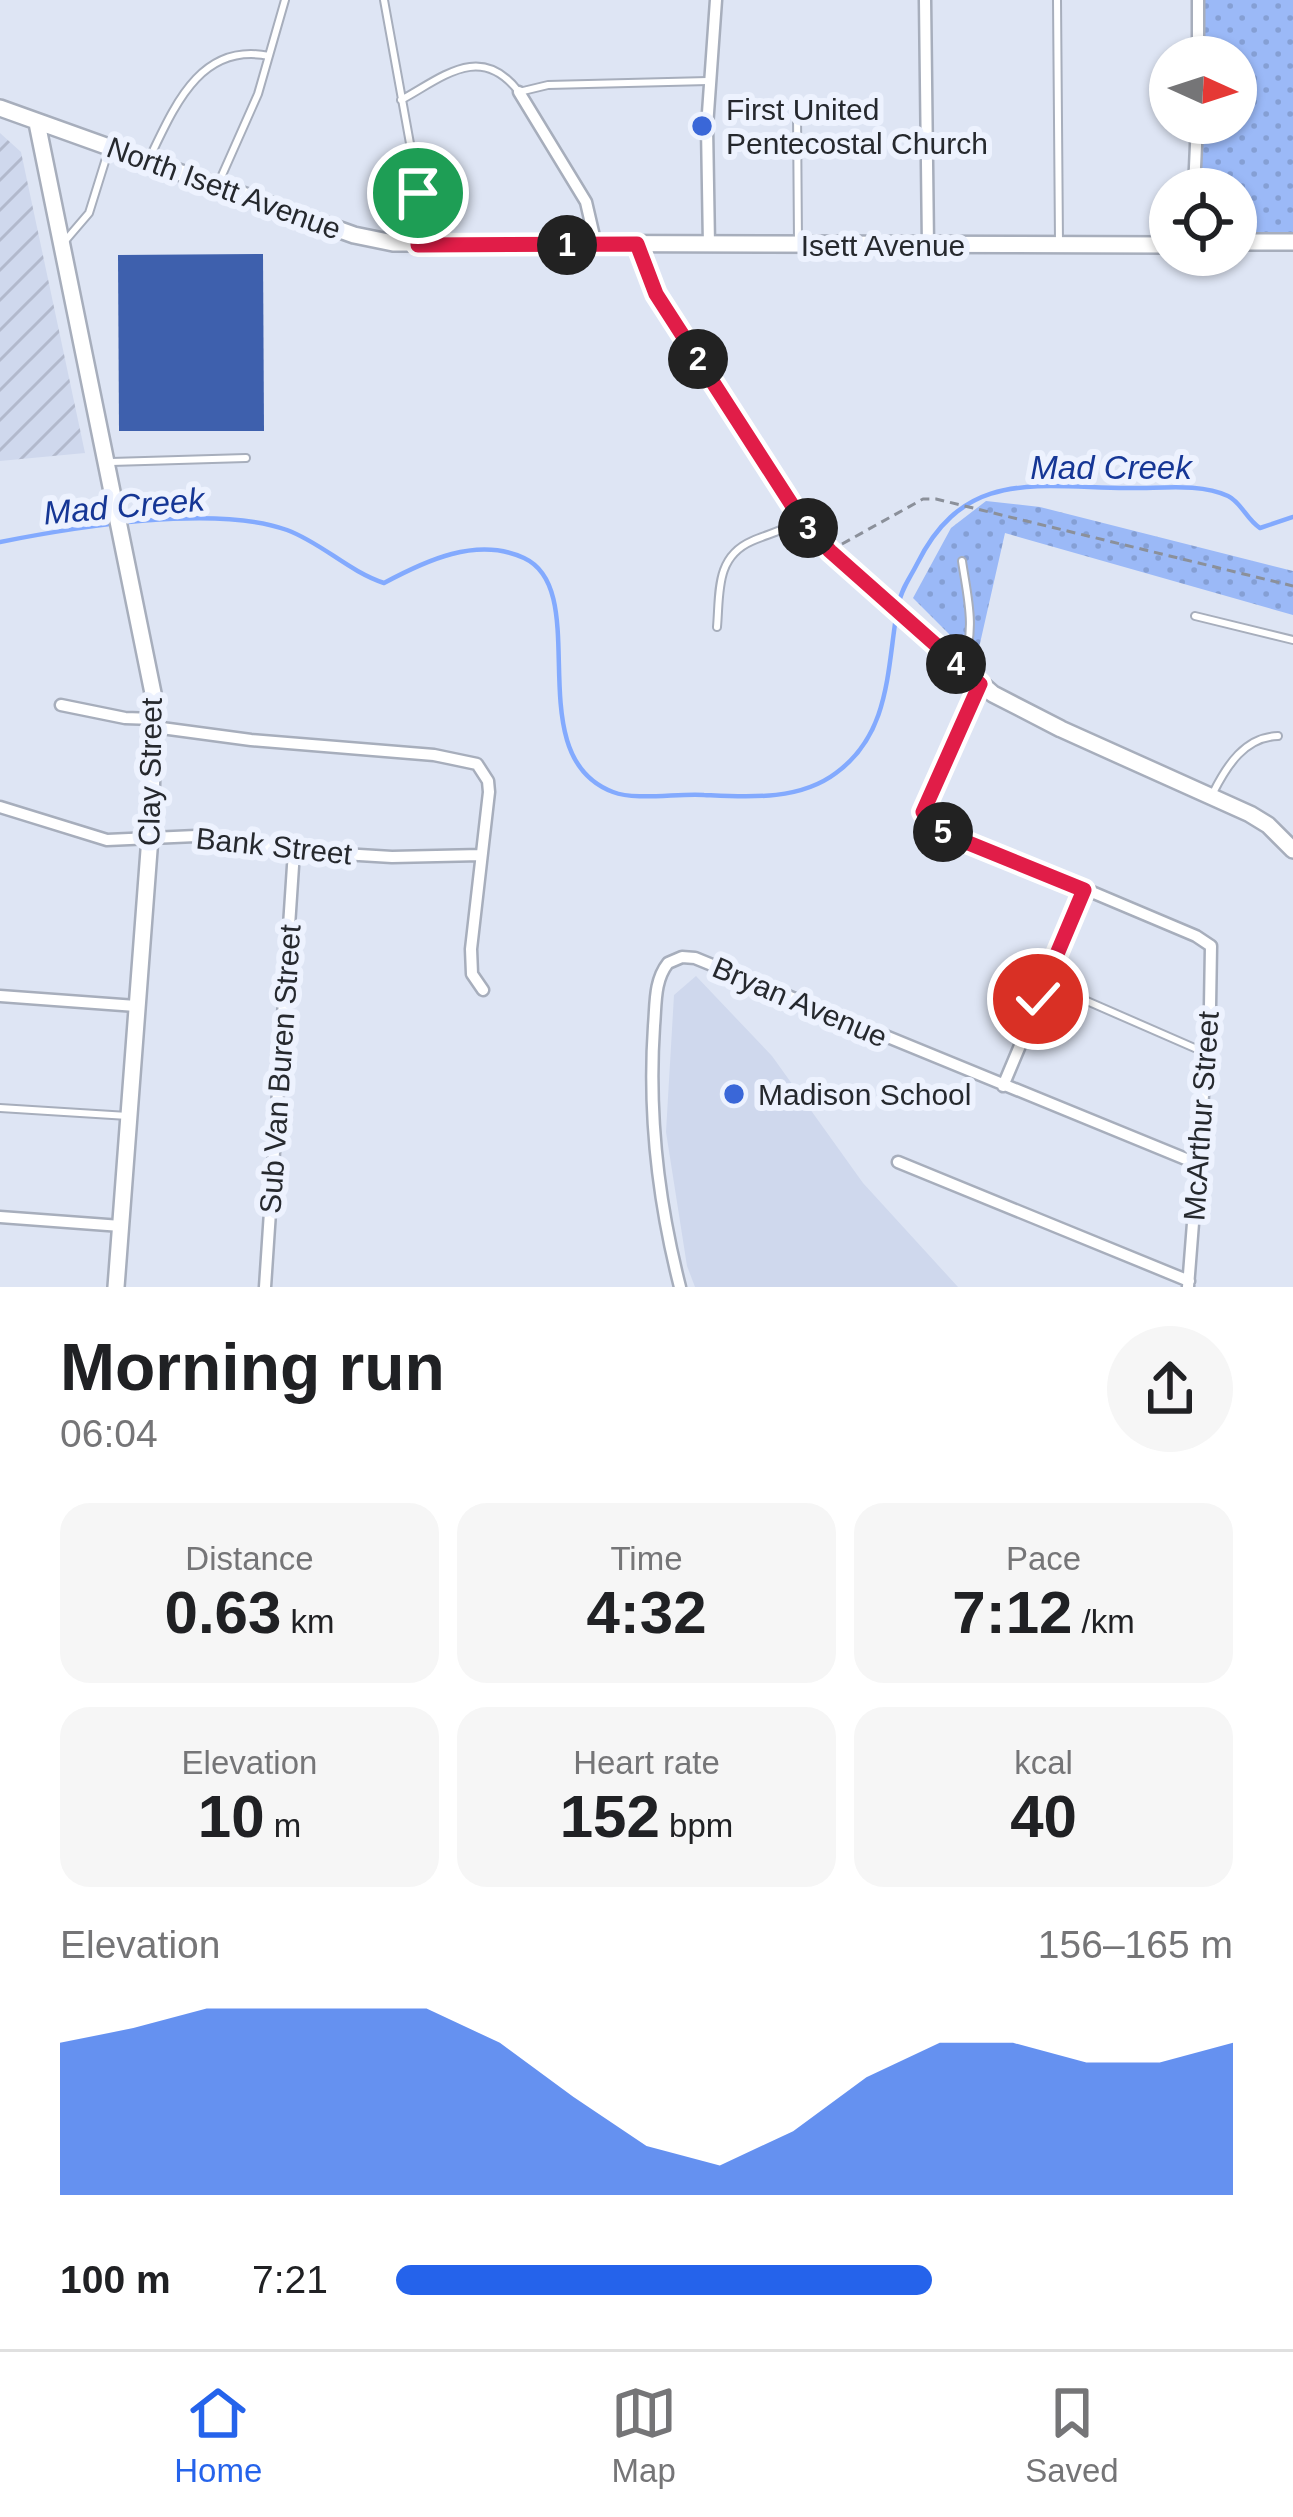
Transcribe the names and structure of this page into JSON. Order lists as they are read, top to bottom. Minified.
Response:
{"streets":{"street":["North Isett Avenue","Isett Avenue","Clay Street","Bank Street","Bryan Avenue","Sub Van Buren Street","McArthur Street"]},"crossings":[["North Isett Avenue","Isett Avenue"],["North Isett Avenue","Clay Street"],["Clay Street","Bank Street"],["Bank Street","Sub Van Buren Street"],["Bryan Avenue","McArthur Street"]],"water":["Mad Creek"],"places":["First United Pentecostal Church","Madison School"],"north":"right","page":{"pins":["1","2","3","4","5"],"heading":["Morning run","06:04"],"stats":[["Distance","0.63 km"],["Time","4:32"],["Pace","7:12 /km"],["Elevation","10 m"],["Heart rate","152 bpm"],["kcal","40"]],"chart":["Elevation","156–165 m"],"list":[{"name":"100 m","note":"7:21"}],"tabs":["Home","Map","Saved"]}}
